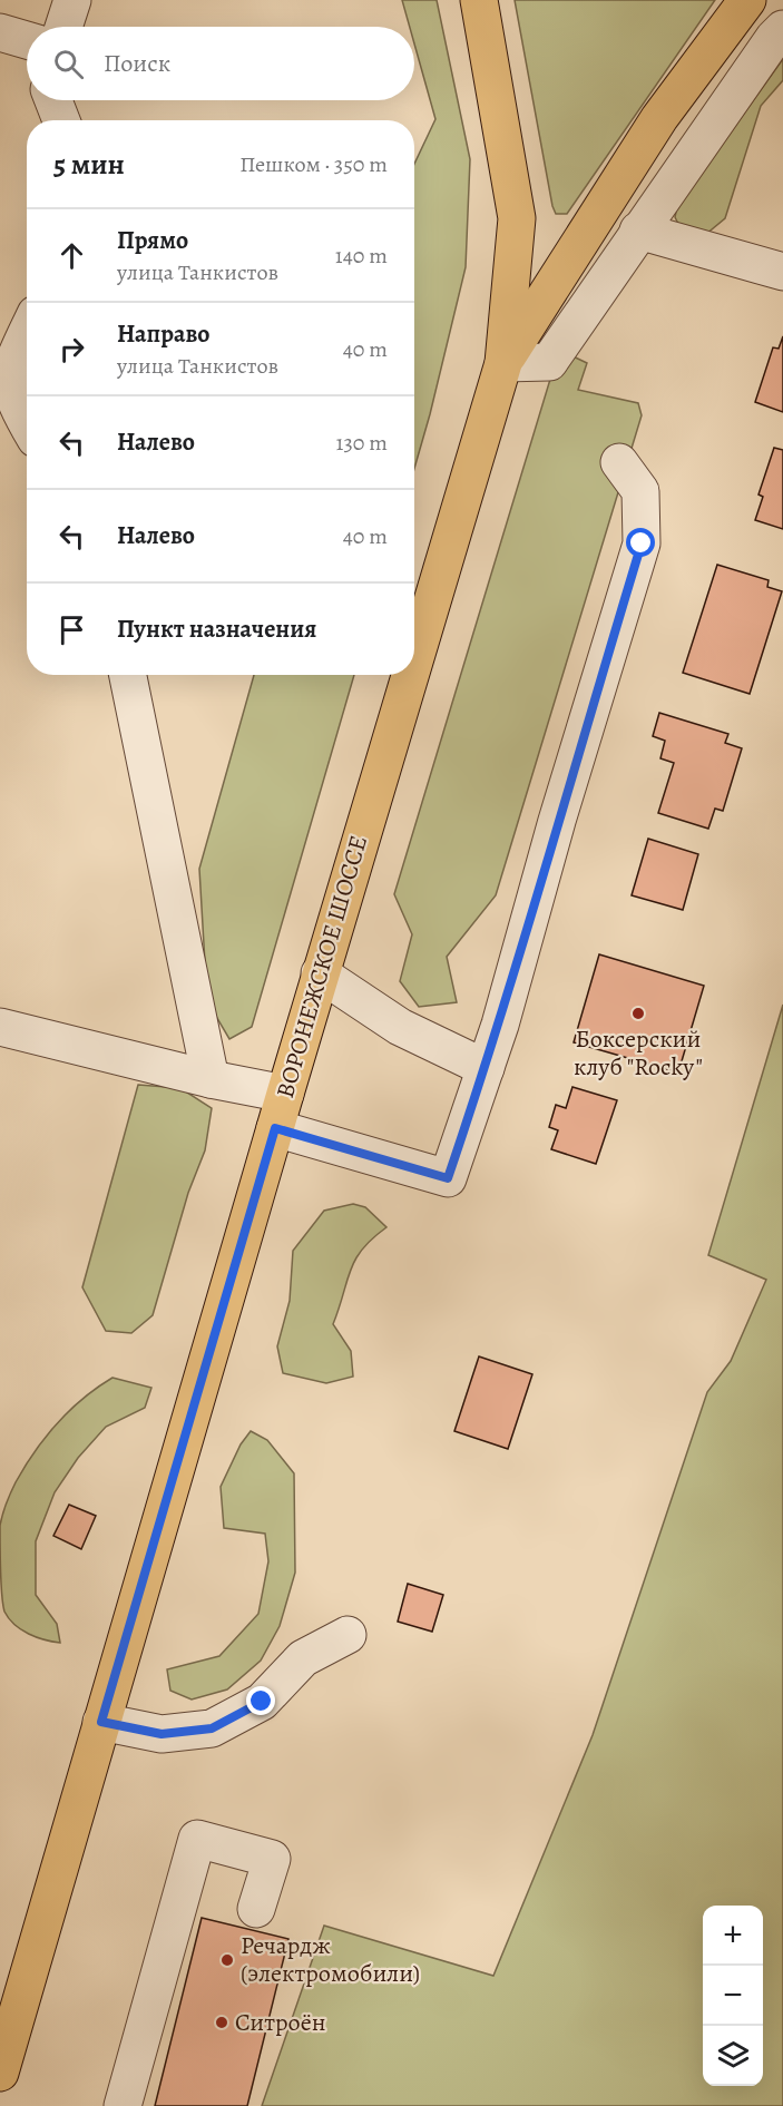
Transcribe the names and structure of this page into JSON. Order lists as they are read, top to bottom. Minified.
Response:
{"streets":{"main road":["ВОРОНЕЖСКОЕ ШОССЕ"]},"places":["Боксерский клуб \"Rocky\"","Речардж (электромобили)","Ситроён"],"page":{"search":"Поиск","heading":["5 мин","Пешком · 350 m"],"list":[["Прямо","улица Танкистов","140 m"],["Направо","улица Танкистов","40 m"],["Налево","130 m"],["Налево","40 m"],"Пункт назначения"],"map_buttons":["+","−"]}}
